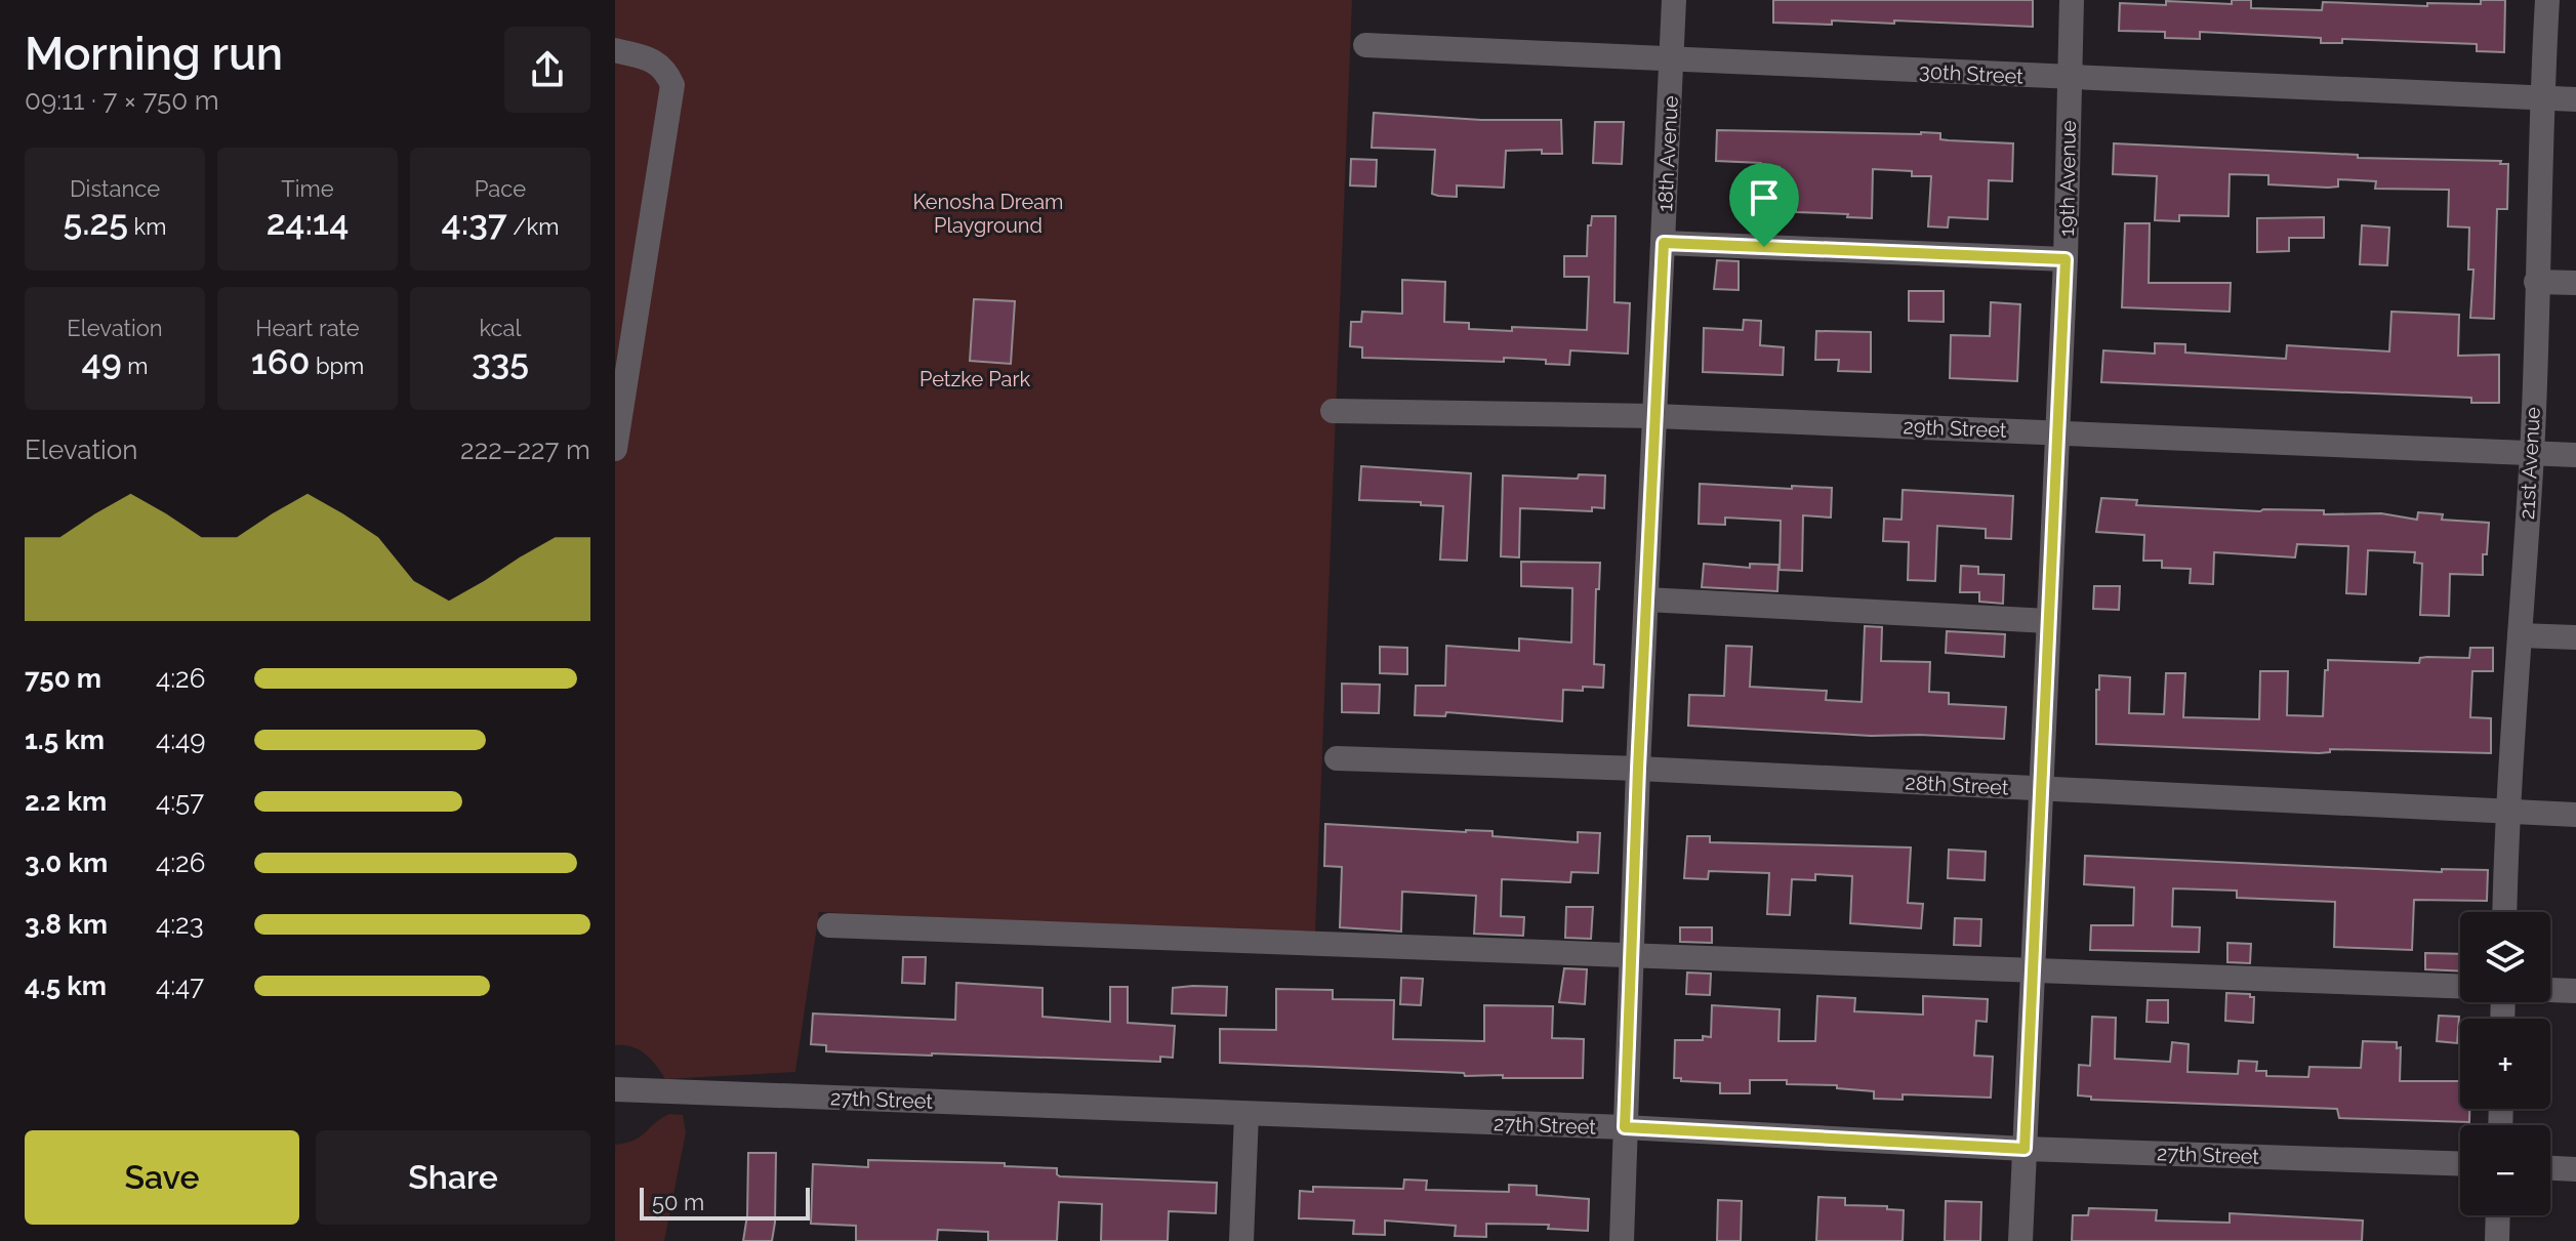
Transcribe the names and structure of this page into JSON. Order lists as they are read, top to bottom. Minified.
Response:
{"streets":{"street":["30th Street","18th Avenue","19th Avenue","29th Street","21st Avenue","28th Street","27th Street"]},"crossings":[["30th Street","18th Avenue"],["30th Street","19th Avenue"],["30th Street","21st Avenue"],["18th Avenue","29th Street"],["18th Avenue","28th Street"],["18th Avenue","27th Street"],["19th Avenue","29th Street"],["19th Avenue","28th Street"],["19th Avenue","27th Street"],["29th Street","21st Avenue"],["21st Avenue","28th Street"]],"parks":["Kenosha Dream Playground","Petzke Park"],"scale_bar":"50 m","page":{"heading":["Morning run","09:11 · 7 × 750 m"],"stats":[["Distance","5.25 km"],["Time","24:14"],["Pace","4:37 /km"],["Elevation","49 m"],["Heart rate","160 bpm"],["kcal","335"]],"chart":["Elevation","222–227 m"],"list":[{"name":"750 m","note":"4:26"},{"name":"1.5 km","note":"4:49"},{"name":"2.2 km","note":"4:57"},{"name":"3.0 km","note":"4:26"},{"name":"3.8 km","note":"4:23"},{"name":"4.5 km","note":"4:47"}],"map_buttons":["+","−"],"buttons":["Save","Share"],"scale":"50 m"}}
